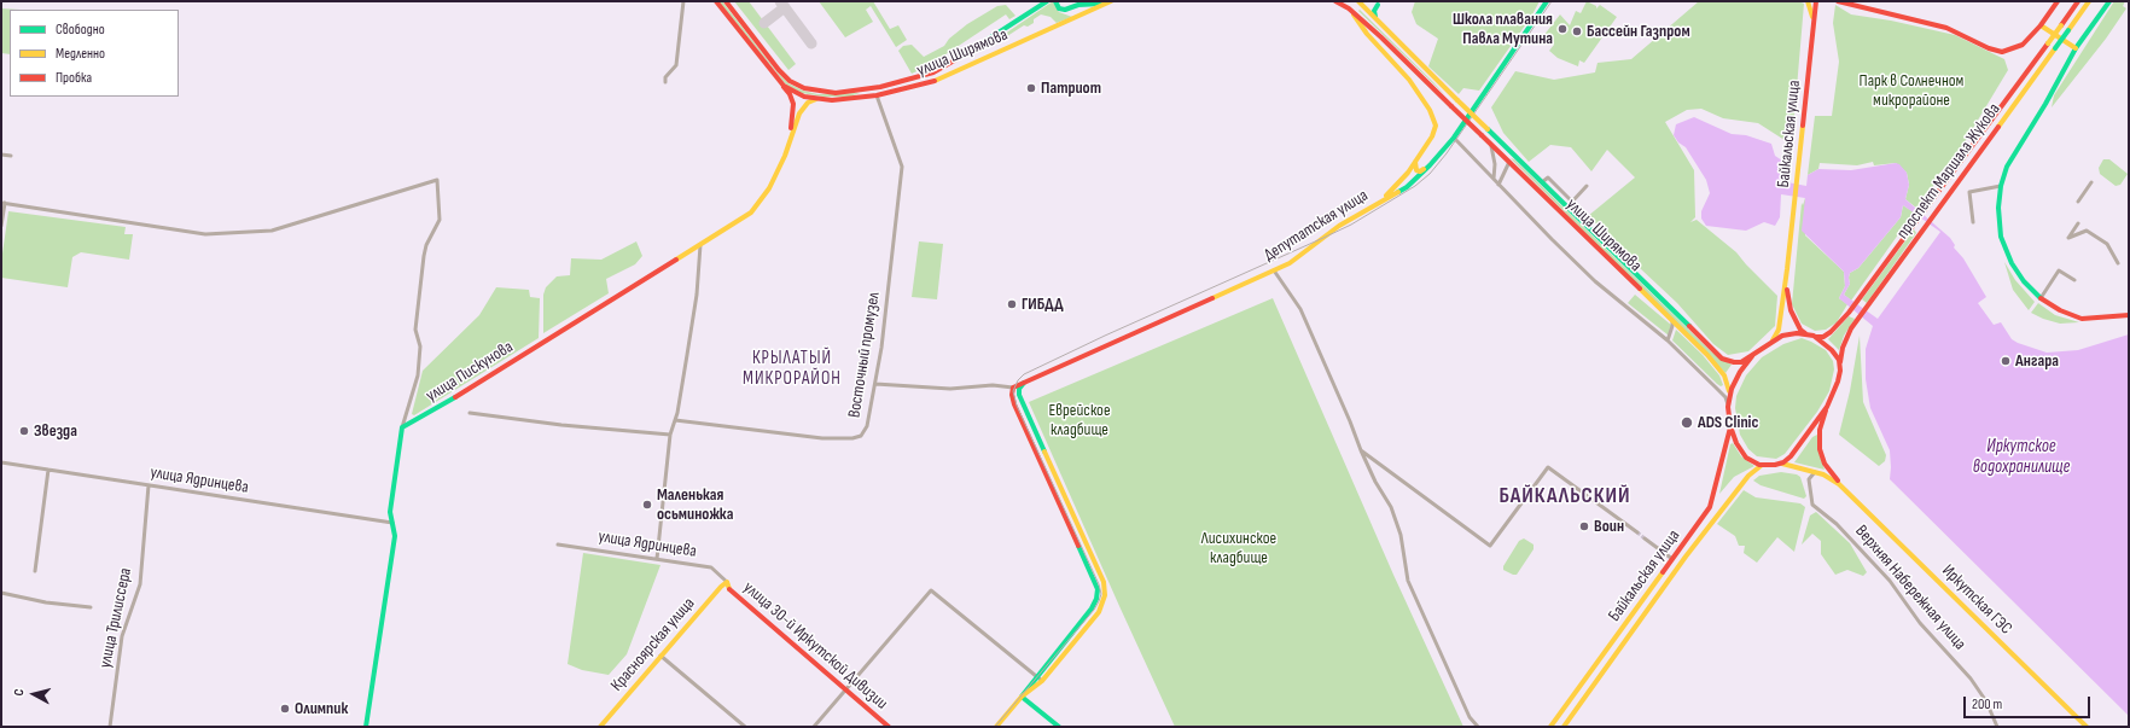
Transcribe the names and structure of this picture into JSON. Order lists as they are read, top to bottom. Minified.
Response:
{"streets":{"main road":["улица Ширямова","Байкальская улица","проспект Маршала Жукова","Депутатская улица","улица Пискунова","Иркутская ГЭС","Красноярская улица","улица 30-й Иркутской Дивизии"],"street":["Восточный промузел","улица Ядринцева","Верхняя Набережная улица","улица Трилиссера"]},"crossings":[["улица Ширямова","Байкальская улица"],["улица Ширямова","проспект Маршала Жукова"],["улица Ширямова","Восточный промузел"],["улица Ширямова","улица Пискунова"],["Байкальская улица","проспект Маршала Жукова"],["улица Ядринцева","улица Трилиссера"],["улица Ядринцева","Красноярская улица"],["улица Ядринцева","улица 30-й Иркутской Дивизии"],["Красноярская улица","улица 30-й Иркутской Дивизии"]],"districts":["КРЫЛАТЫЙ МИКРОРАЙОН","БАЙКАЛЬСКИЙ"],"water":["Иркутское водохранилище"],"parks":["Парк в Солнечном микрорайоне","Еврейское кладбище","Лисихинское кладбище"],"places":["Школа плавания Павла Мутина","Бассейн Газпром","Патриот","ГИБДД","Ангара","ADS Clinic","Звезда","Маленькая осьминожка","Воин","Олимпик"],"legend":["Свободно","Медленно","Пробка"],"scale_bar":"200 m","north":"left"}
